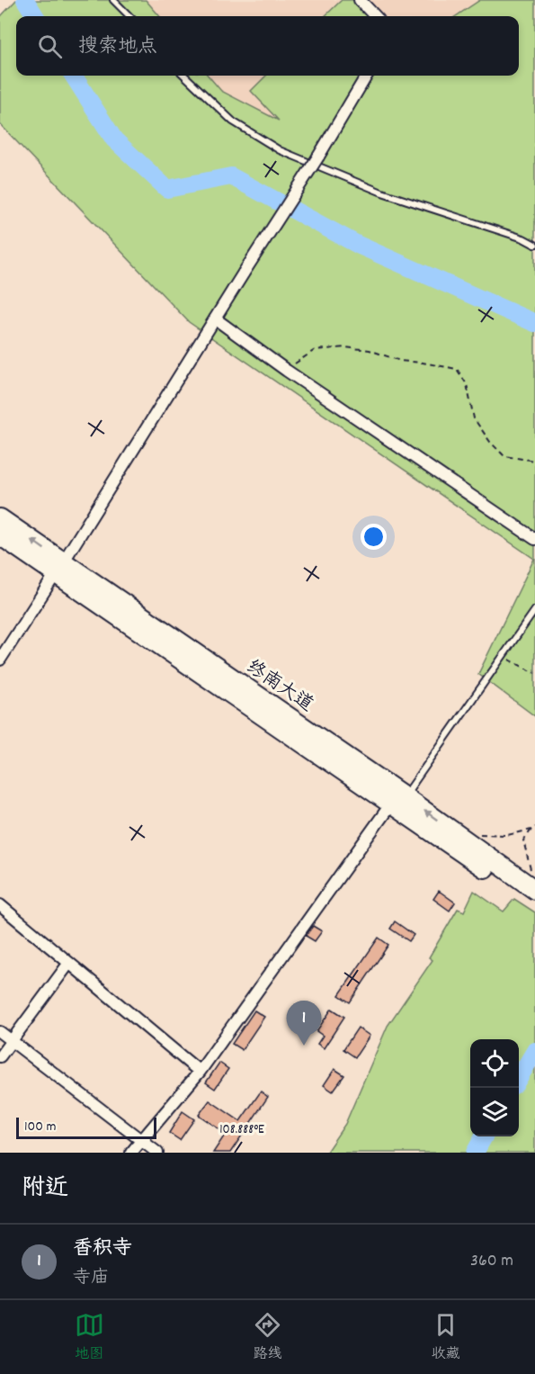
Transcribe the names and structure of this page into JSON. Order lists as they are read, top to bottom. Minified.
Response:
{"streets":{"highway":["终南大道"]},"scale_bar":"100 m","page":{"search":"搜索地点","pins":"1","scale":"100 m","heading":"附近","list":[{"mark":"1","name":"香积寺","note":"寺庙","value":"360 m"}],"nav":["地图","路线","收藏"]},"coordinates":["108.888°E"]}
